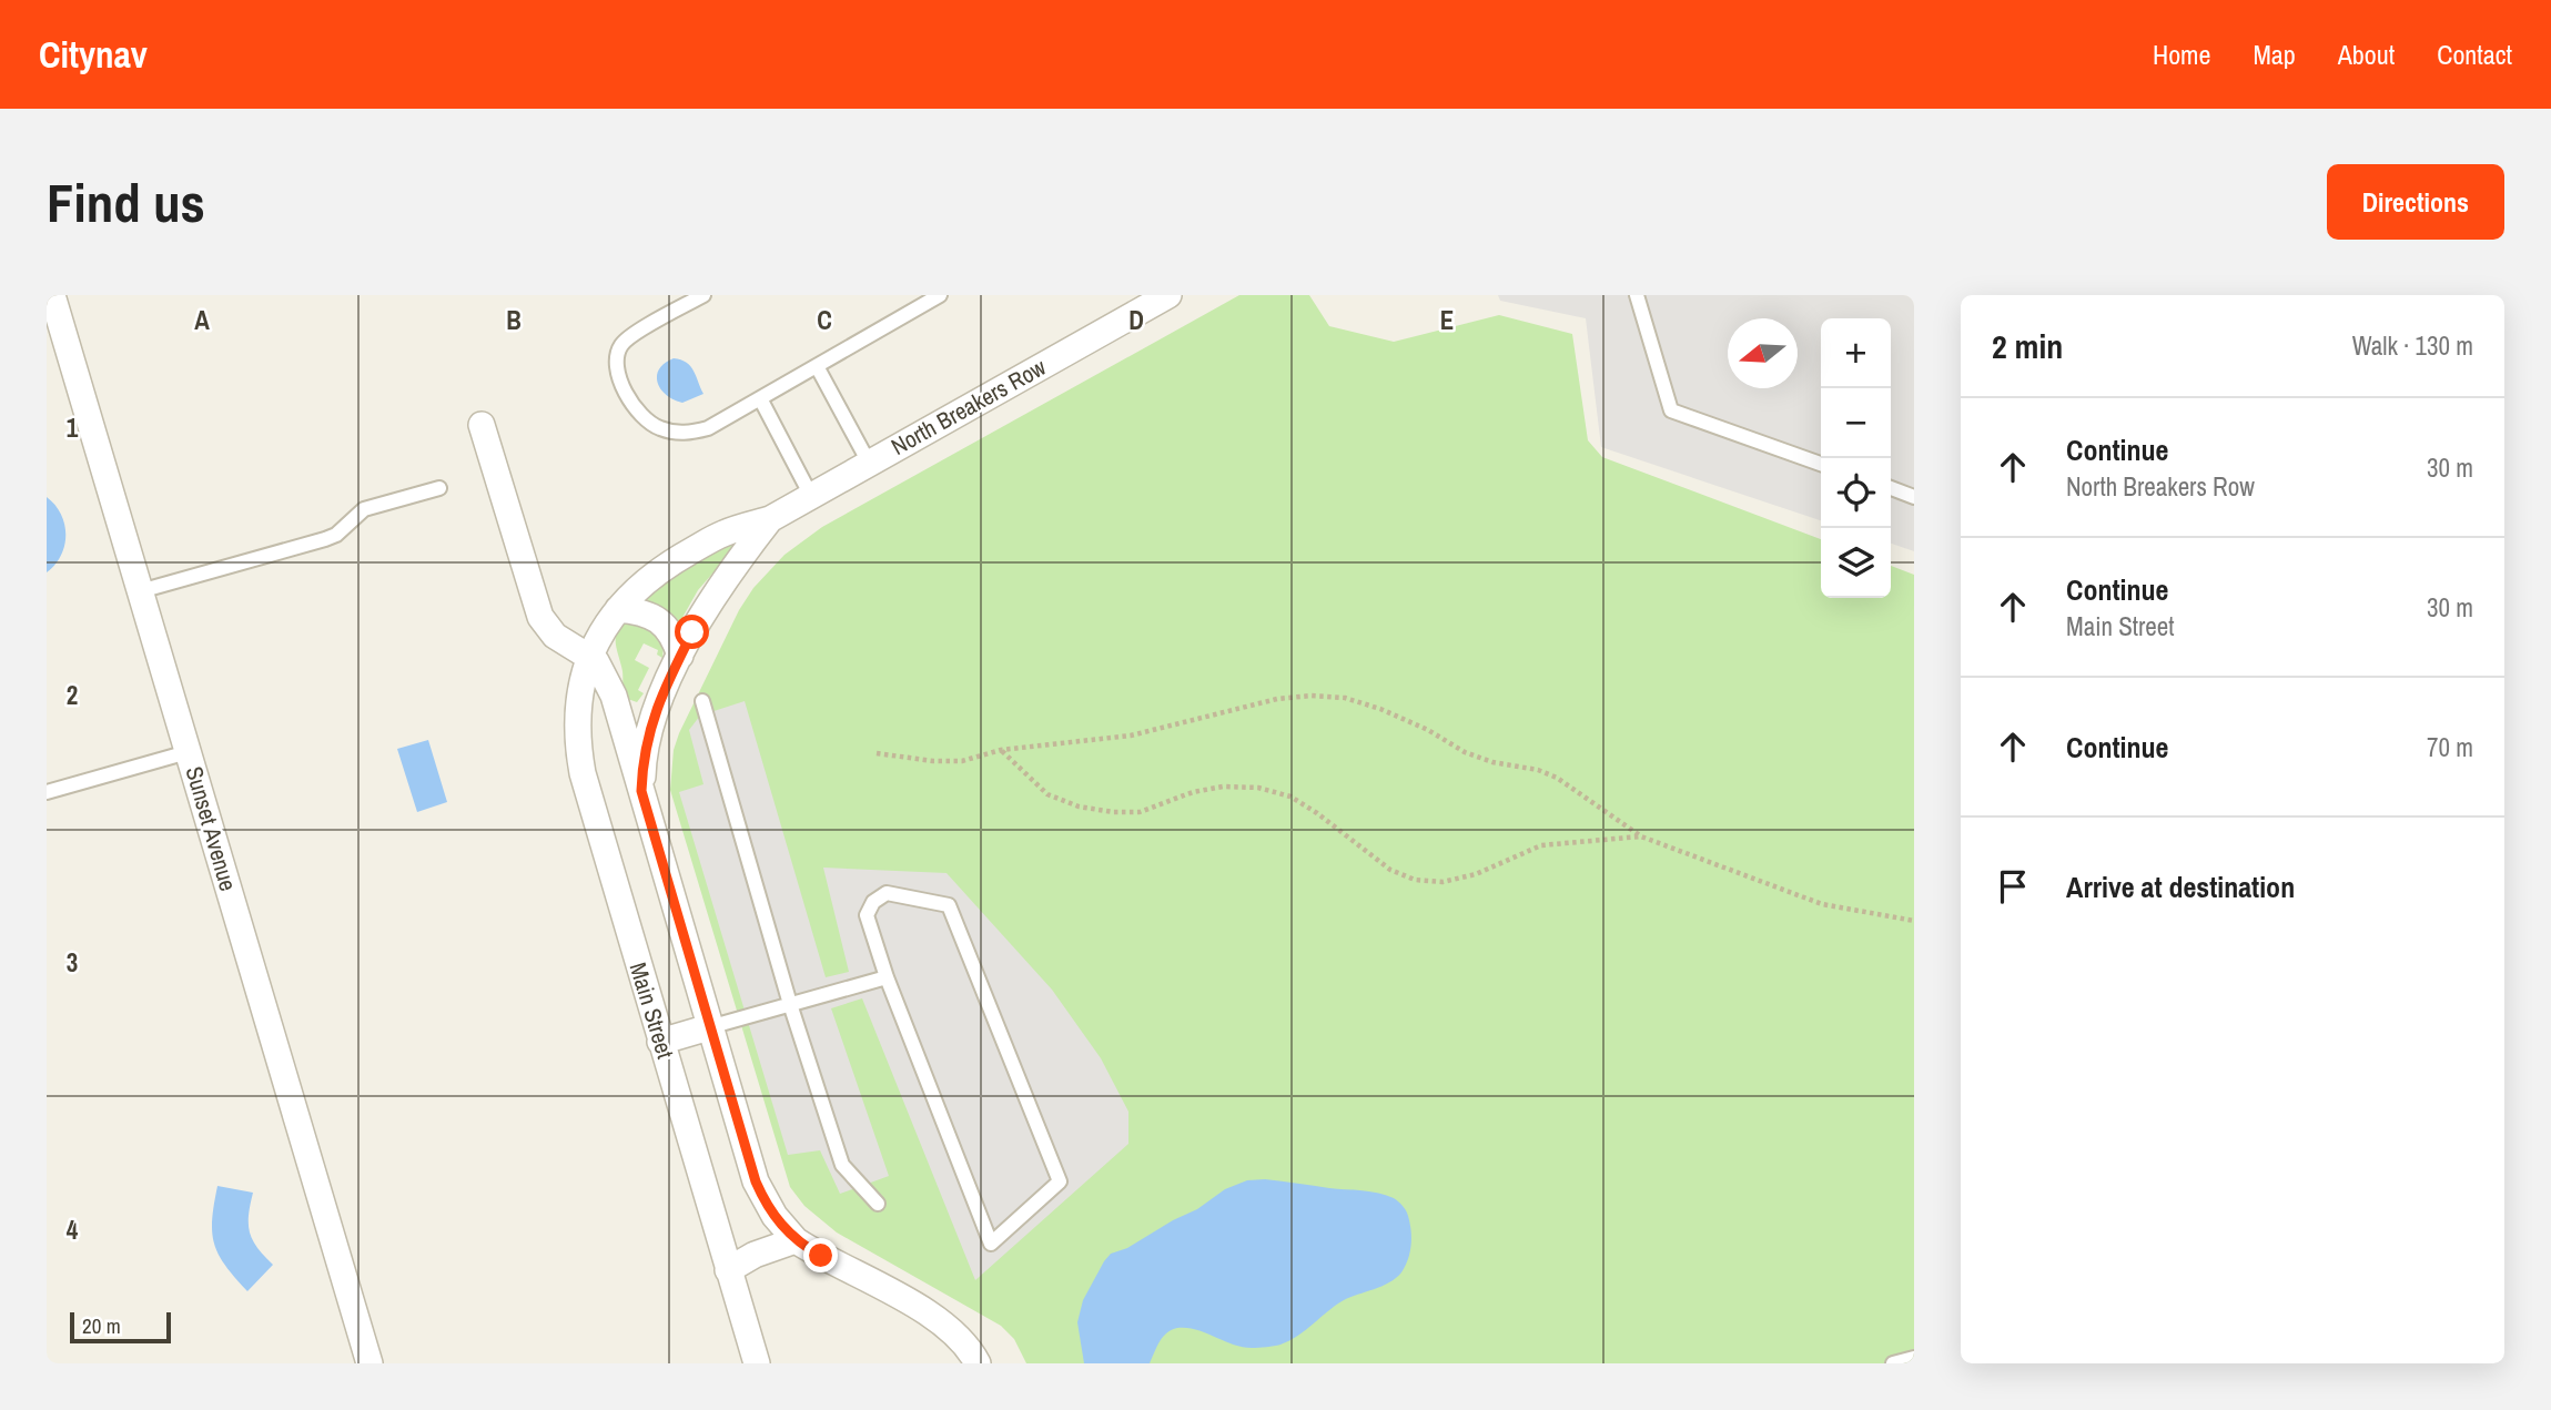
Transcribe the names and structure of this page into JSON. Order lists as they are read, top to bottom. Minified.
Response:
{"streets":{"street":["North Breakers Row","Sunset Avenue","Main Street"]},"crossings":[["North Breakers Row","Main Street"]],"scale_bar":"20 m","north":"left","page":{"header":"Citynav","nav":["Home","Map","About","Contact"],"buttons":"Directions","title":"Find us","heading":["2 min","Walk · 130 m"],"map_buttons":["+","−"],"list":[["Continue","North Breakers Row","30 m"],["Continue","Main Street","30 m"],["Continue","70 m"],"Arrive at destination"],"scale":"20 m"},"grid":{"columns":["A","B","C","D","E"],"rows":["1","2","3","4"]}}
